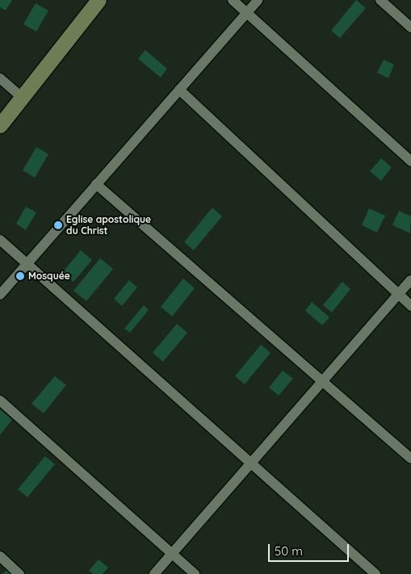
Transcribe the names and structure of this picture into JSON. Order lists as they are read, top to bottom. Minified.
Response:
{"places":["Eglise apostolique du Christ","Mosquée"],"scale_bar":"50 m"}
